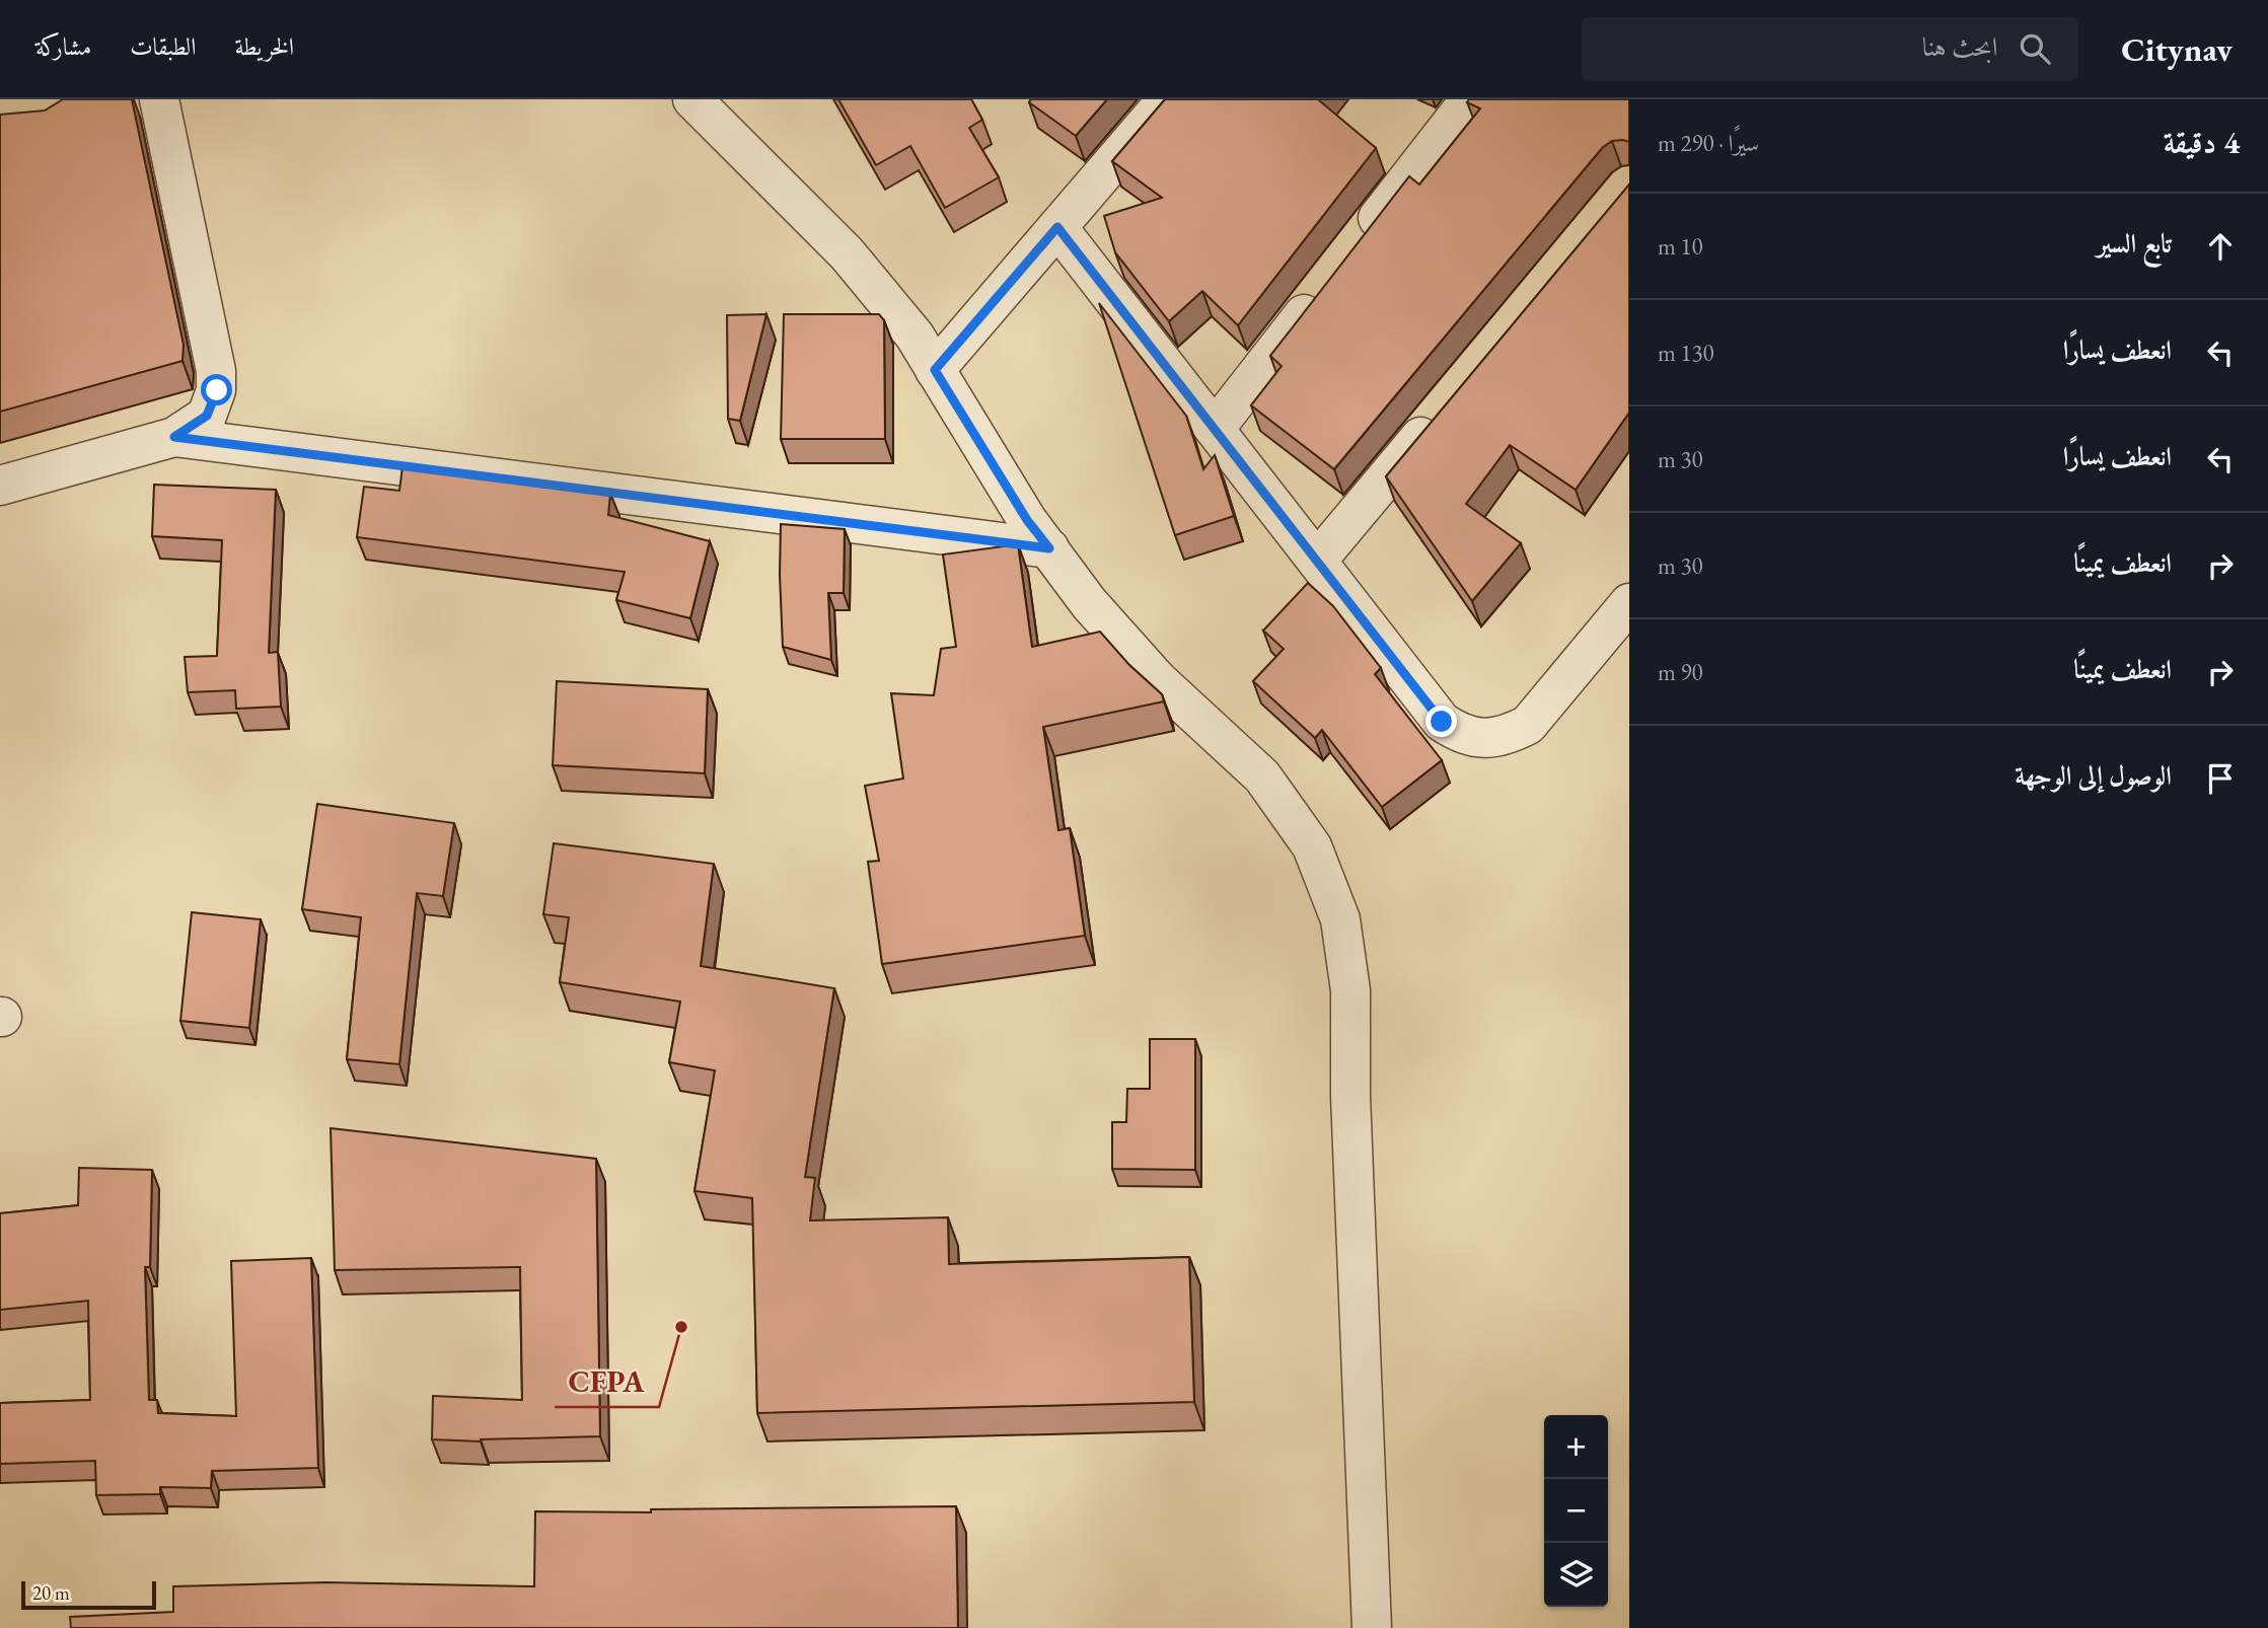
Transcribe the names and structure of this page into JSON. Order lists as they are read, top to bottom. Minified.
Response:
{"places":["CFPA"],"scale_bar":"20 m","page":{"header":"Citynav","search":"ابحث هنا","nav":["الخريطة","الطبقات","مشاركة"],"heading":["4 دقيقة","سيرًا · 290 m"],"list":[["تابع السير","10 m"],["انعطف يسارًا","130 m"],["انعطف يسارًا","30 m"],["انعطف يمينًا","30 m"],["انعطف يمينًا","90 m"],"الوصول إلى الوجهة"],"map_buttons":["+","−"],"scale":"20 m"}}
